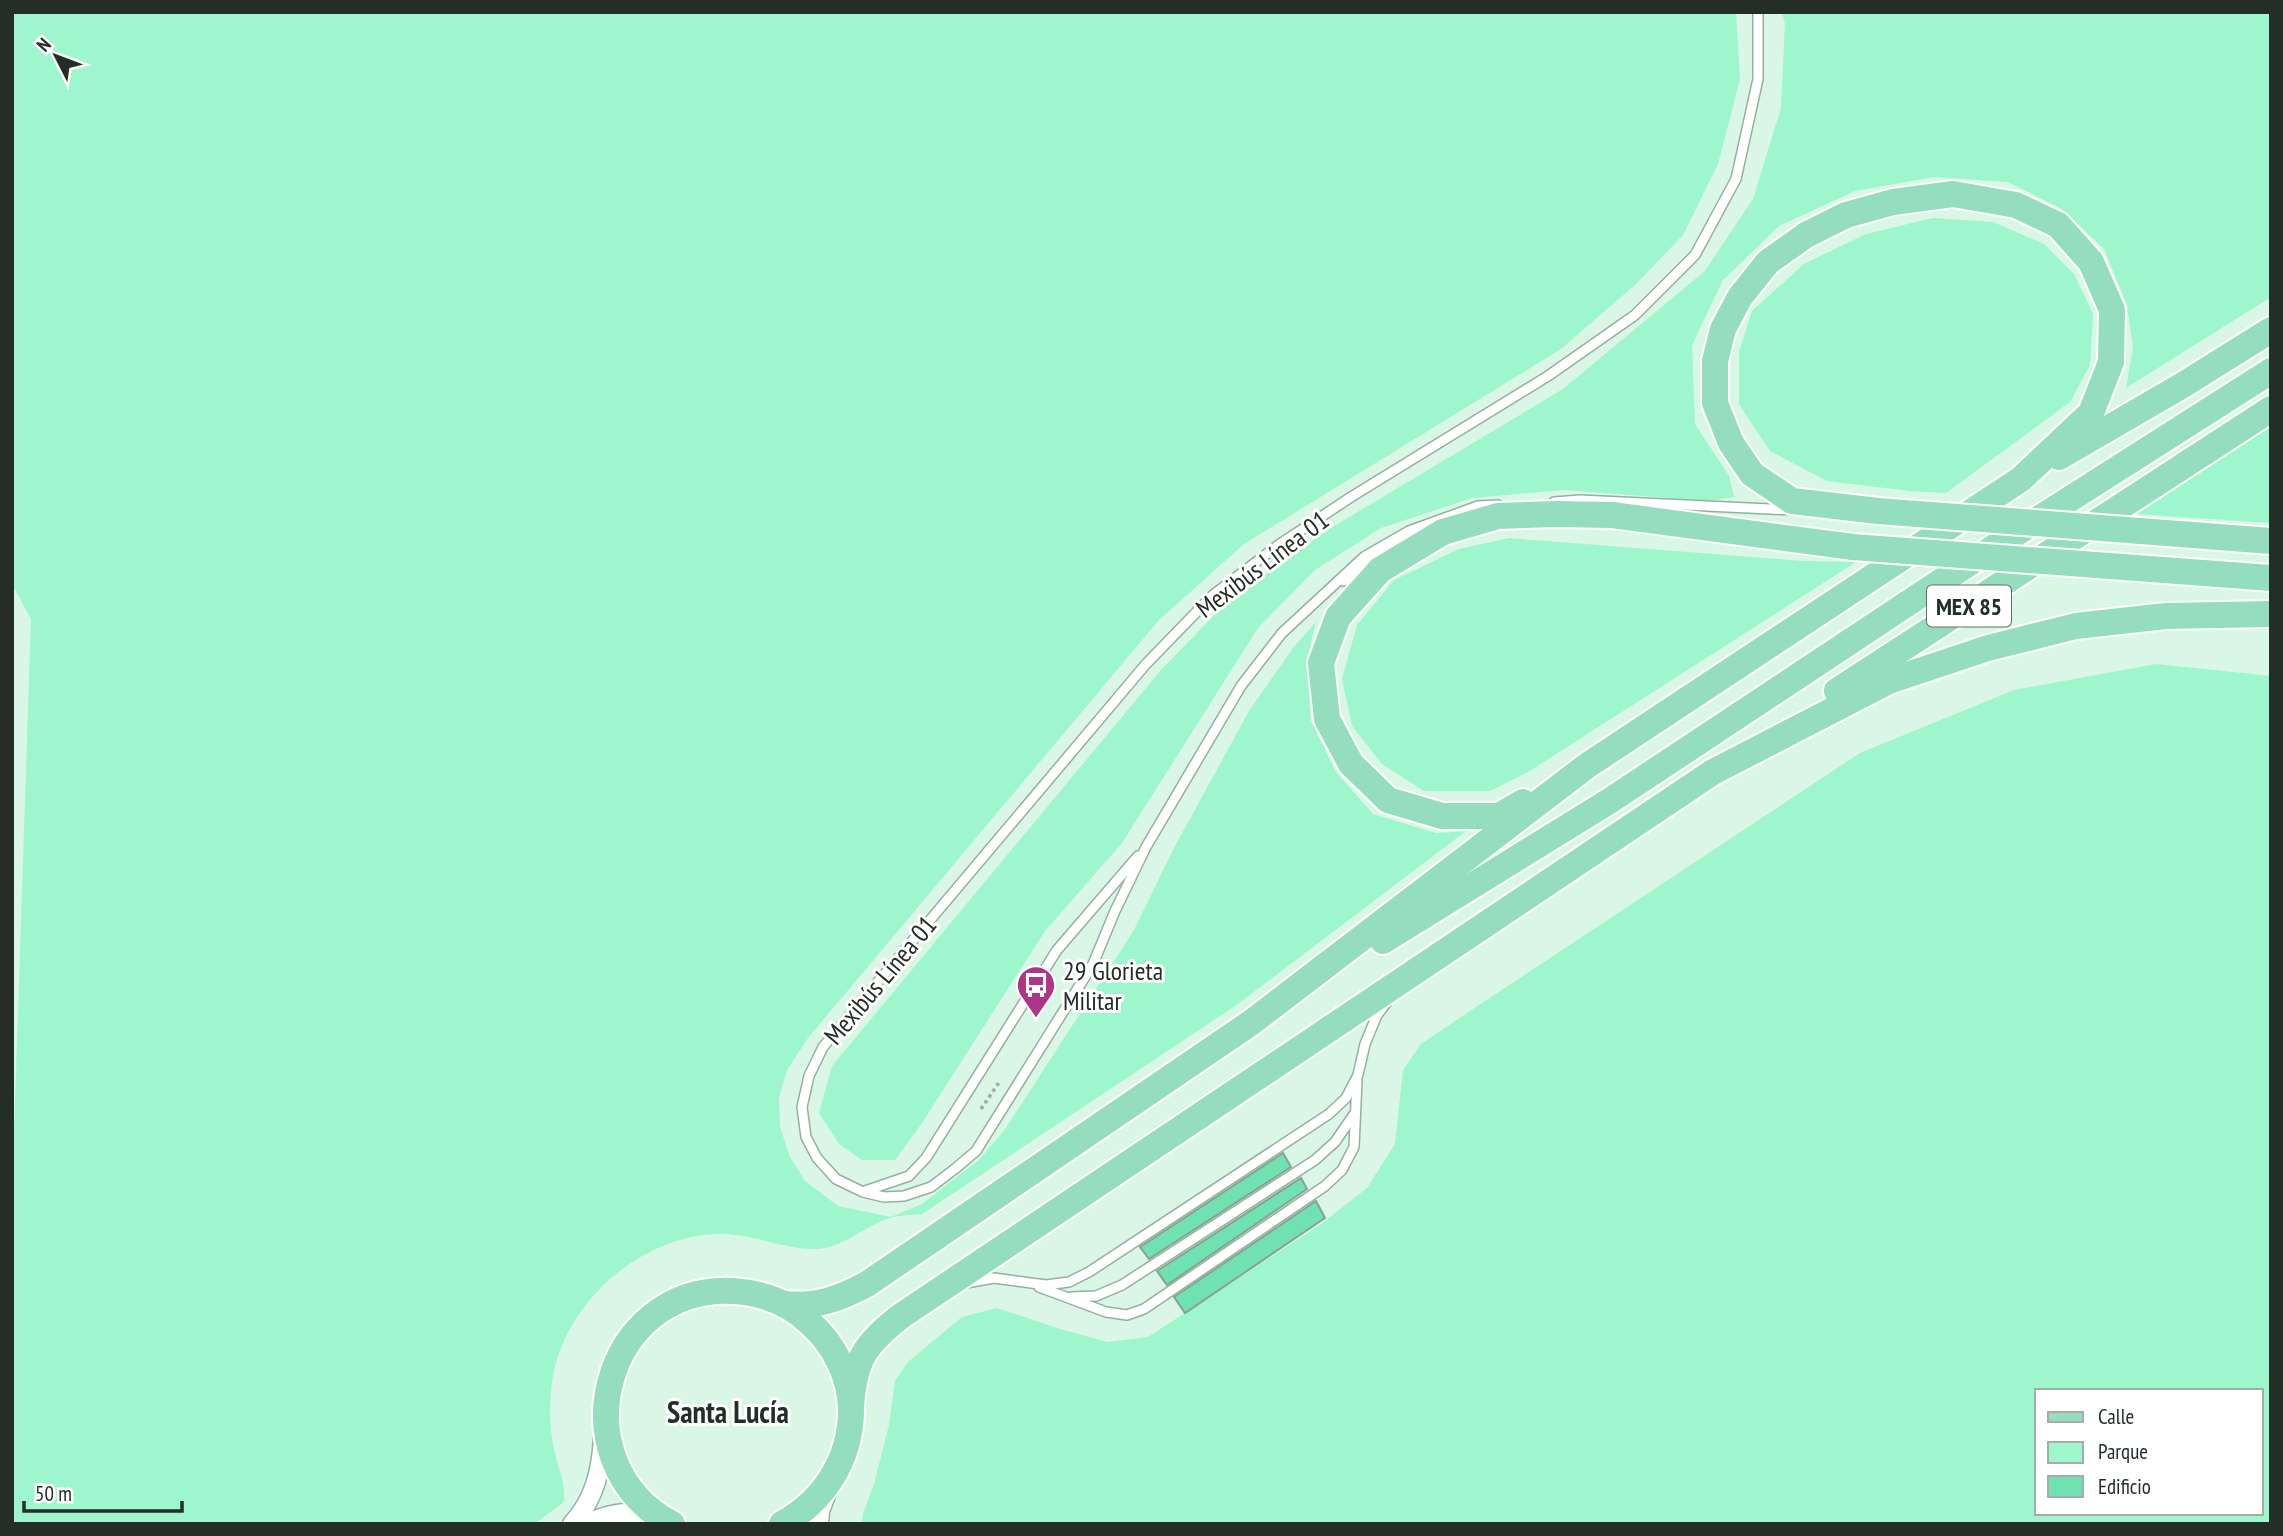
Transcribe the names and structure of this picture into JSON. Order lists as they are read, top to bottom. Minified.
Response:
{"streets":{"main road":["MEX 85"],"lane":["Mexibús Línea 01"]},"districts":["Santa Lucía"],"places":{"bus stop":["29 Glorieta Militar"]},"legend":["Calle","Parque","Edificio"],"scale_bar":"50 m","north":"top left"}
